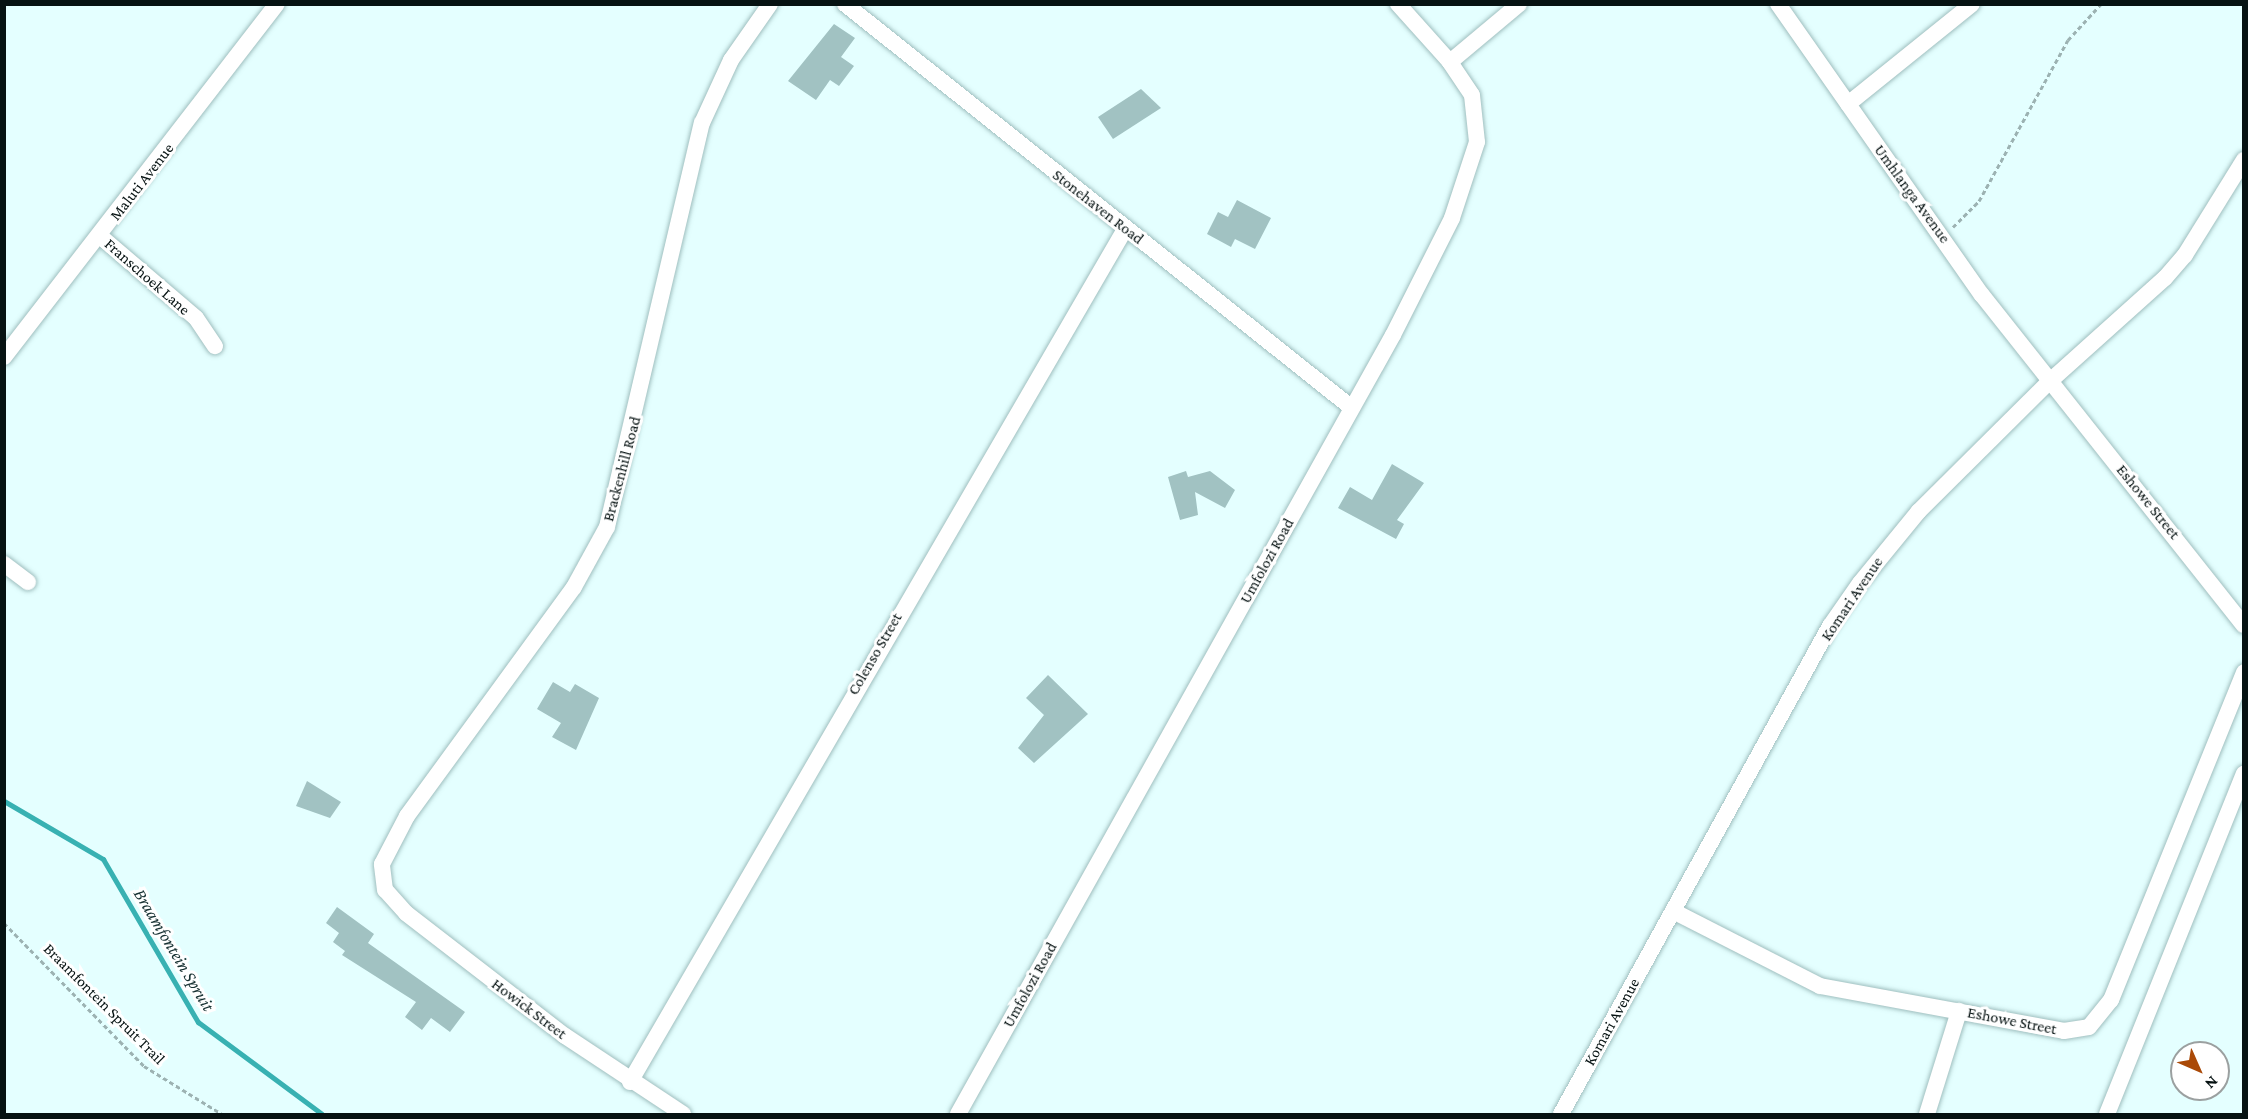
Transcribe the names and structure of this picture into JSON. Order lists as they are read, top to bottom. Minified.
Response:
{"streets":{"street":["Maluti Avenue","Umhlanga Avenue","Stonehaven Road","Franschoek Lane","Brackenhill Road","Eshowe Street","Umfolozi Road","Komari Avenue","Colenso Street","Howick Street"],"path":["Braamfontein Spruit Trail"]},"crossings":[["Maluti Avenue","Franschoek Lane"],["Umhlanga Avenue","Eshowe Street"],["Umhlanga Avenue","Komari Avenue"],["Stonehaven Road","Umfolozi Road"],["Stonehaven Road","Colenso Street"],["Brackenhill Road","Howick Street"],["Eshowe Street","Komari Avenue"],["Colenso Street","Howick Street"]],"water":["Braamfontein Spruit"],"north":"bottom right"}
